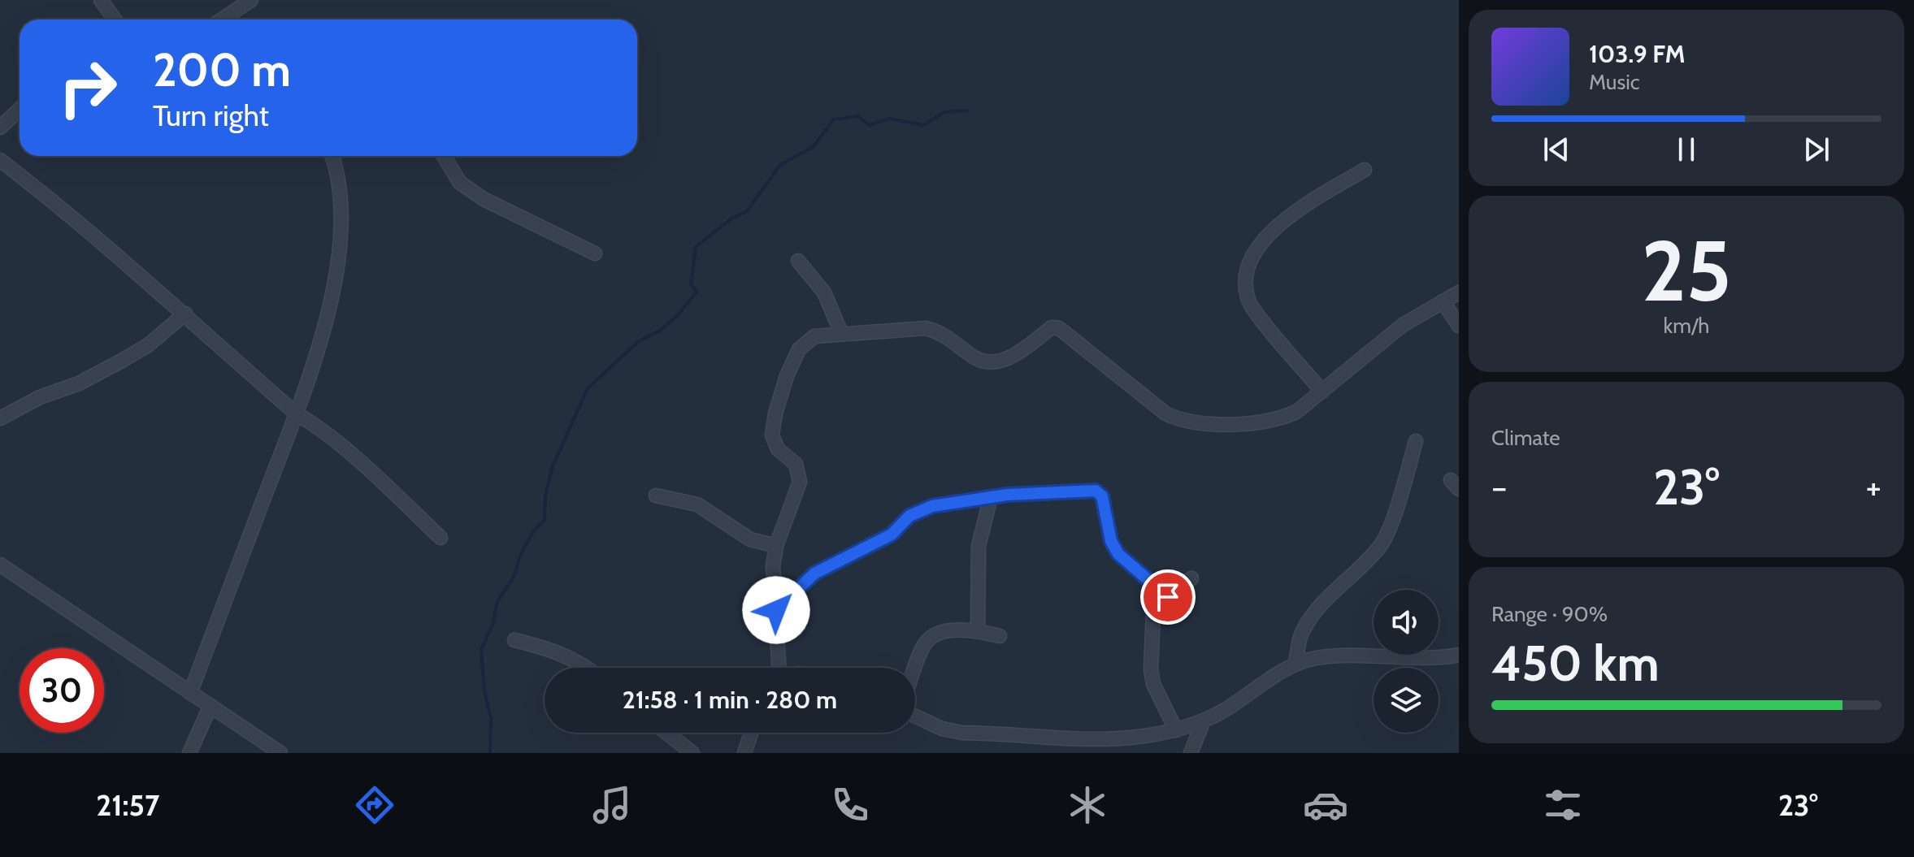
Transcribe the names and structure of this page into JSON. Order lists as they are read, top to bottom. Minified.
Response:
{"page":{"turn":["200 m","Turn right"],"song":["103.9 FM","Music"],"tile":[["25","km/h"],"Climate",["Range · 90%","450 km"]],"heat":["−","23°","+"],"limit":"30","trip":"21:58 · 1 min · 280 m","tabs":["21:57","23°"]}}
